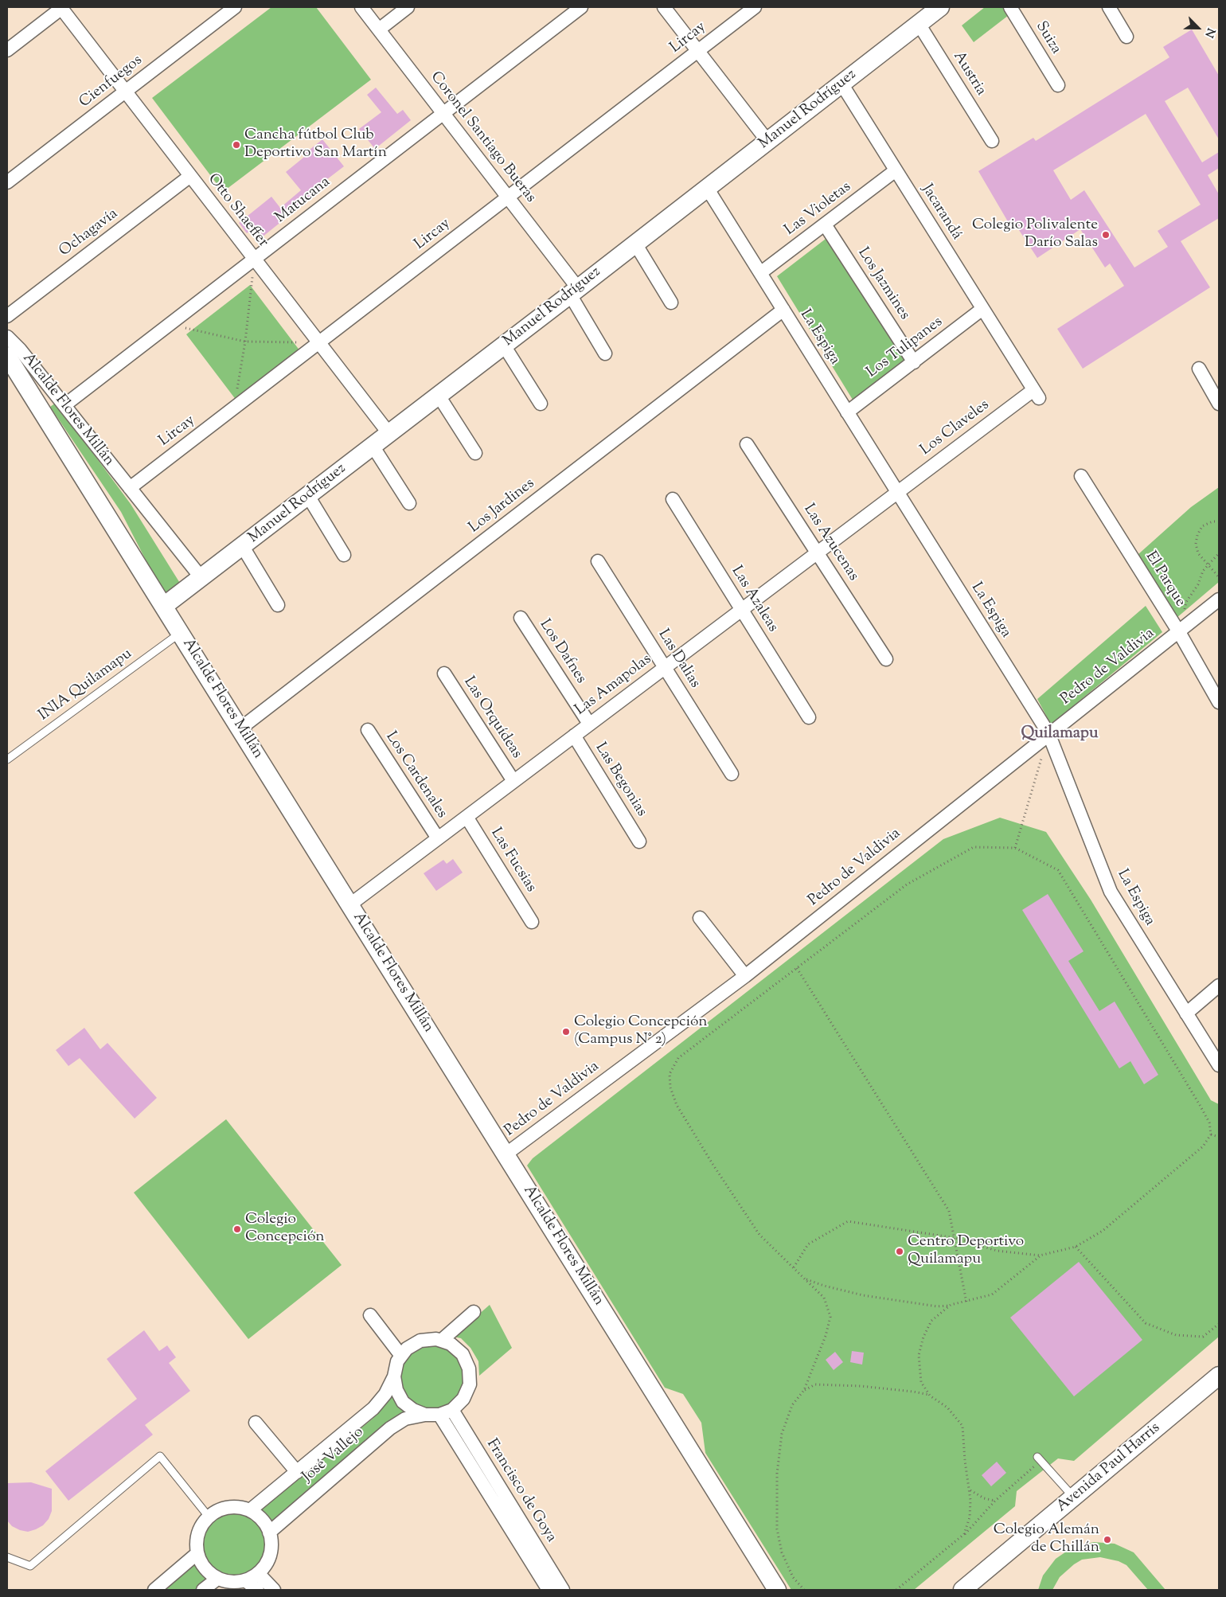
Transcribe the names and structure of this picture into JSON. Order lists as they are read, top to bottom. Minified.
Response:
{"streets":{"street":["Lircay","Suiza","Austria","Cienfuegos","Manuel Rodríguez","Coronel Santiago Bueras","Matucana","Las Violetas","Otto Shaeffer","Jacarandá","Ochagavía","Los Jazmines","La Espiga","Los Tulipanes","Alcalde Flores Millán","Los Claveles","Los Jardines","Las Azucenas","El Parque","Las Azaleas","Los Dafnes","Las Dalias","Pedro de Valdivia","Las Amapolas","Las Orquídeas","Los Cardenales","Las Begonias","Las Fucsias","José Vallejo","Avenida Paul Harris","Francisco de Goya"],"lane":["INIA Quilamapu"]},"crossings":[["Lircay","Coronel Santiago Bueras"],["Lircay","Otto Shaeffer"],["Lircay","Alcalde Flores Millán"],["Austria","Manuel Rodríguez"],["Cienfuegos","Otto Shaeffer"],["Manuel Rodríguez","Coronel Santiago Bueras"],["Manuel Rodríguez","Otto Shaeffer"],["Manuel Rodríguez","Jacarandá"],["Manuel Rodríguez","La Espiga"],["Manuel Rodríguez","Alcalde Flores Millán"],["Coronel Santiago Bueras","Matucana"],["Matucana","Otto Shaeffer"],["Matucana","Alcalde Flores Millán"],["Las Violetas","Jacarandá"],["Las Violetas","Los Jazmines"],["Las Violetas","La Espiga"],["Otto Shaeffer","Ochagavía"],["Jacarandá","Los Tulipanes"],["Jacarandá","Los Claveles"],["Los Jazmines","Los Tulipanes"],["La Espiga","Los Tulipanes"],["La Espiga","Los Claveles"],["La Espiga","Los Jardines"],["La Espiga","Pedro de Valdivia"],["La Espiga","Las Amapolas"],["Alcalde Flores Millán","Los Jardines"],["Alcalde Flores Millán","Pedro de Valdivia"],["Alcalde Flores Millán","INIA Quilamapu"],["Alcalde Flores Millán","Las Amapolas"],["Los Claveles","Las Amapolas"],["Las Azucenas","Las Amapolas"],["El Parque","Pedro de Valdivia"],["Las Azaleas","Las Amapolas"],["Los Dafnes","Las Amapolas"],["Las Dalias","Las Amapolas"],["Las Amapolas","Las Orquídeas"],["Las Amapolas","Los Cardenales"],["Las Amapolas","Las Begonias"],["Las Amapolas","Las Fucsias"],["José Vallejo","Francisco de Goya"]],"districts":["Quilamapu"],"places":["Cancha fútbol Club Deportivo San Martín","Colegio Polivalente Darío Salas","Colegio Concepción (Campus N° 2)","Colegio Concepción","Centro Deportivo Quilamapu","Colegio Alemán de Chillán"],"north":"bottom right"}
